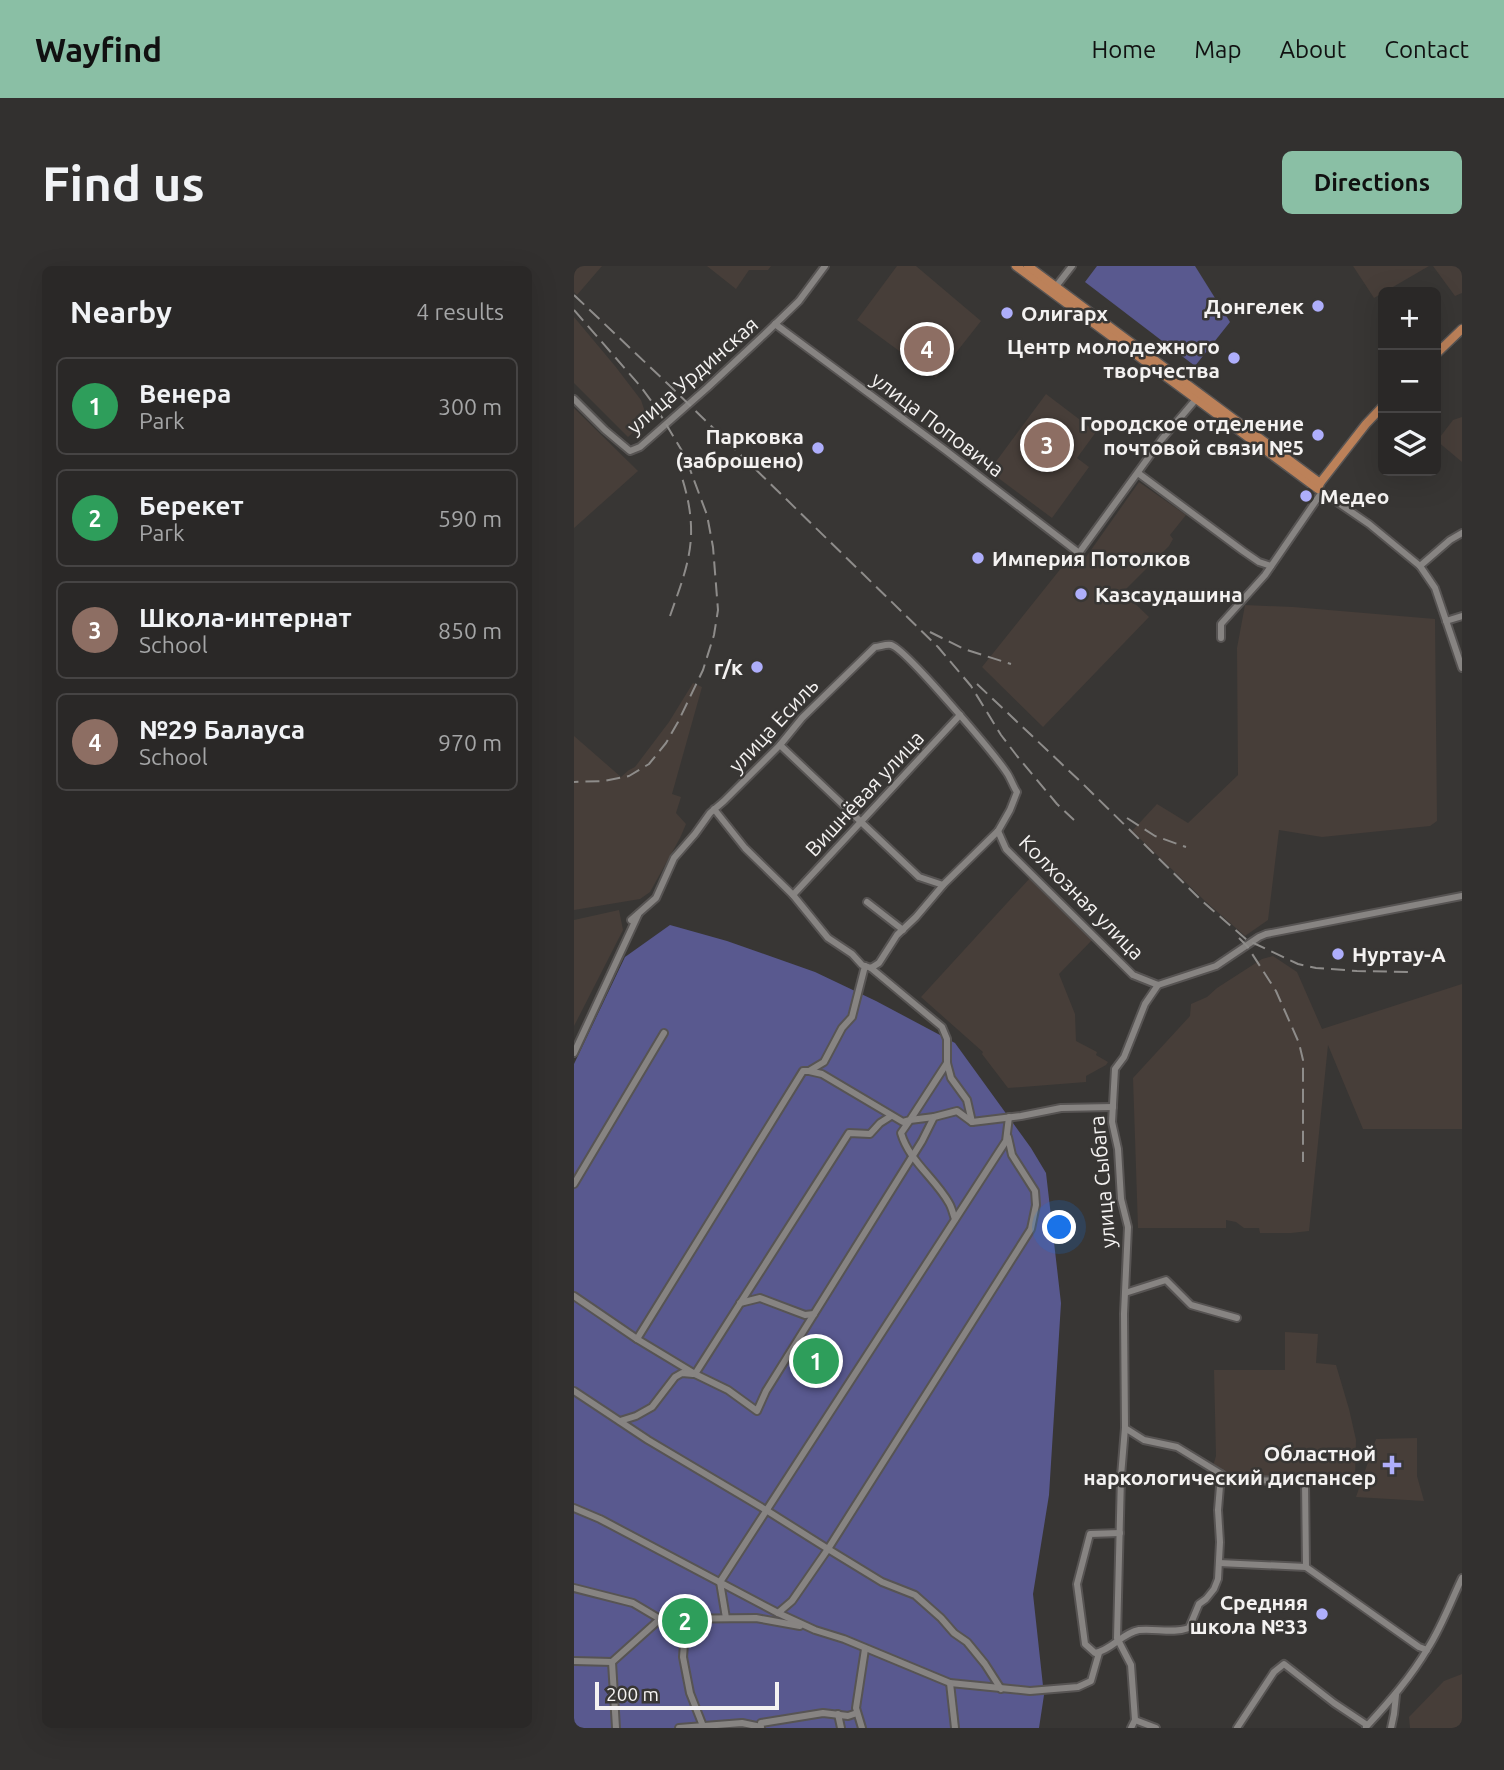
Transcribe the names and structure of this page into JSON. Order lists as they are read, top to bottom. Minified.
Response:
{"streets":{"street":["улица Урдинская","улица Поповича","улица Есиль","Вишнёвая улица","Колхозная улица","улица Сыбага"]},"crossings":[["улица Урдинская","улица Поповича"],["улица Есиль","Вишнёвая улица"],["Колхозная улица","улица Сыбага"]],"places":{"other":["Донгелек","Олигарх","Центр молодежного творчества","Городское отделение почтовой связи №5","Парковка (заброшено)","Медео","Империя Потолков","Казсаудашина","г/к","Нуртау-А","Средняя школа №33"],"health":["Областной наркологический диспансер"]},"scale_bar":"200 m","page":{"header":"Wayfind","nav":["Home","Map","About","Contact"],"buttons":"Directions","title":"Find us","heading":["Nearby","4 results"],"map_buttons":["+","−"],"pins":["4","3","1","2"],"list":[{"mark":"1","name":"Венера","note":"Park","value":"300 m"},{"mark":"2","name":"Берекет","note":"Park","value":"590 m"},{"mark":"3","name":"Школа-интернат","note":"School","value":"850 m"},{"mark":"4","name":"№29 Балауса","note":"School","value":"970 m"}],"scale":"200 m"}}
